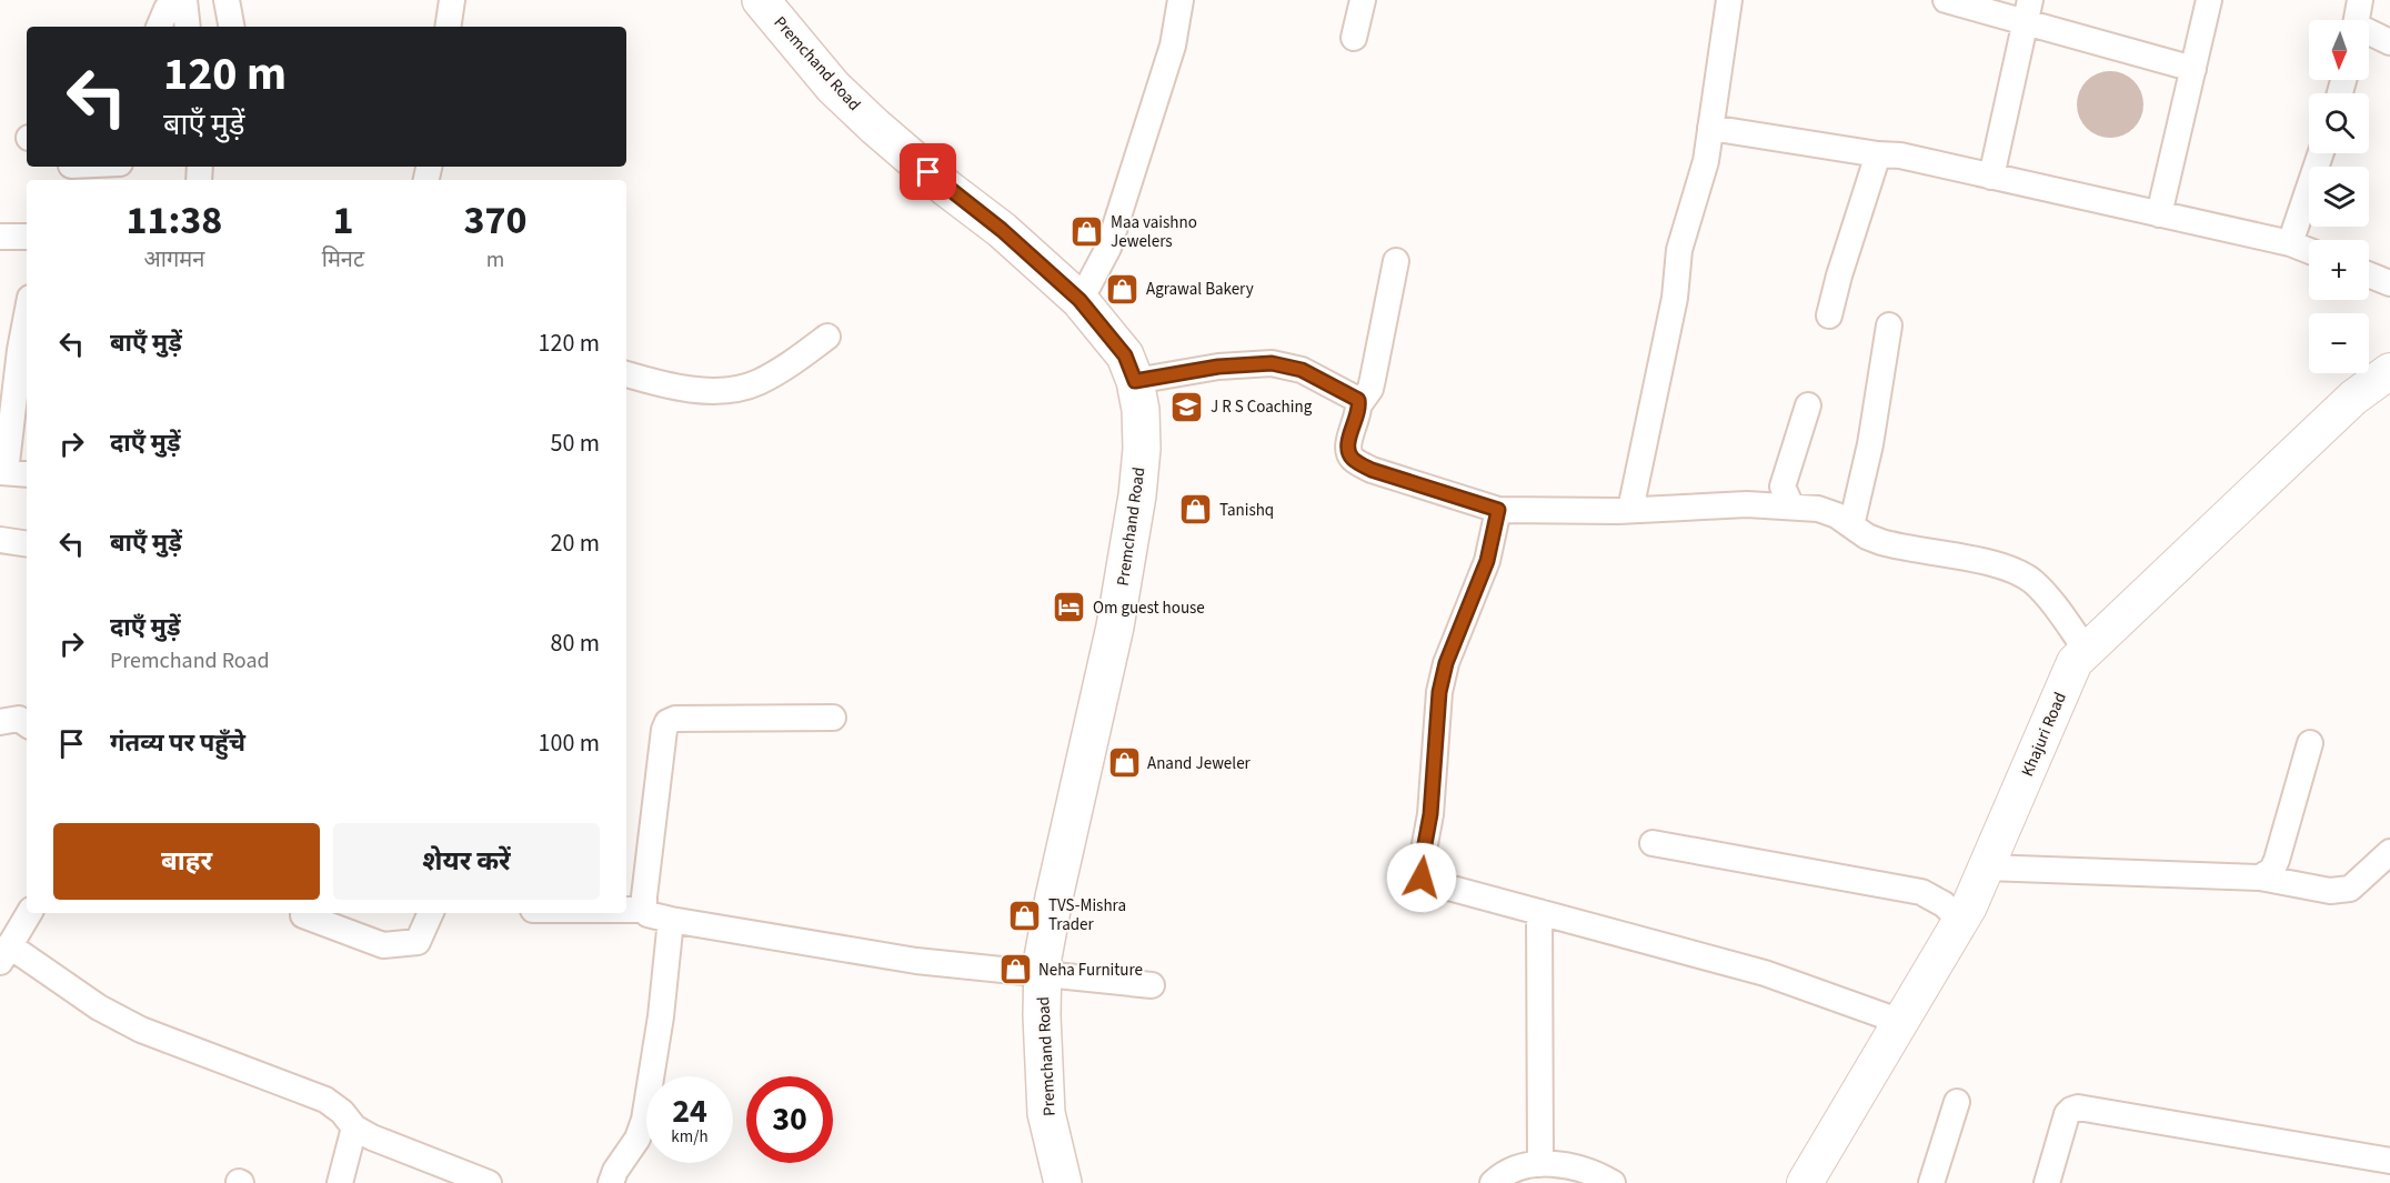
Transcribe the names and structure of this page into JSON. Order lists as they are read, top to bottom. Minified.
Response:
{"streets":{"highway":["Premchand Road"],"street":["Khajuri Road"]},"places":{"shop":["Maa vaishno Jewelers","Agrawal Bakery","Tanishq","Anand Jeweler","TVS-Mishra Trader","Neha Furniture"],"school or university":["J R S Coaching"],"hotel":["Om guest house"]},"north":"bottom","page":{"map_buttons":["+","−"],"turn":["120 m","बाएँ मुड़ें"],"eta":["11:38","आगमन","1","मिनट","370","m"],"list":[{"name":"बाएँ मुड़ें","value":"120 m"},{"name":"दाएँ मुड़ें","value":"50 m"},{"name":"बाएँ मुड़ें","value":"20 m"},{"name":"दाएँ मुड़ें","note":"Premchand Road","value":"80 m"},{"name":"गंतव्य पर पहुँचे","value":"100 m"}],"buttons":["बाहर","शेयर करें"],"speed":"24 km/h","limit":"30"}}
